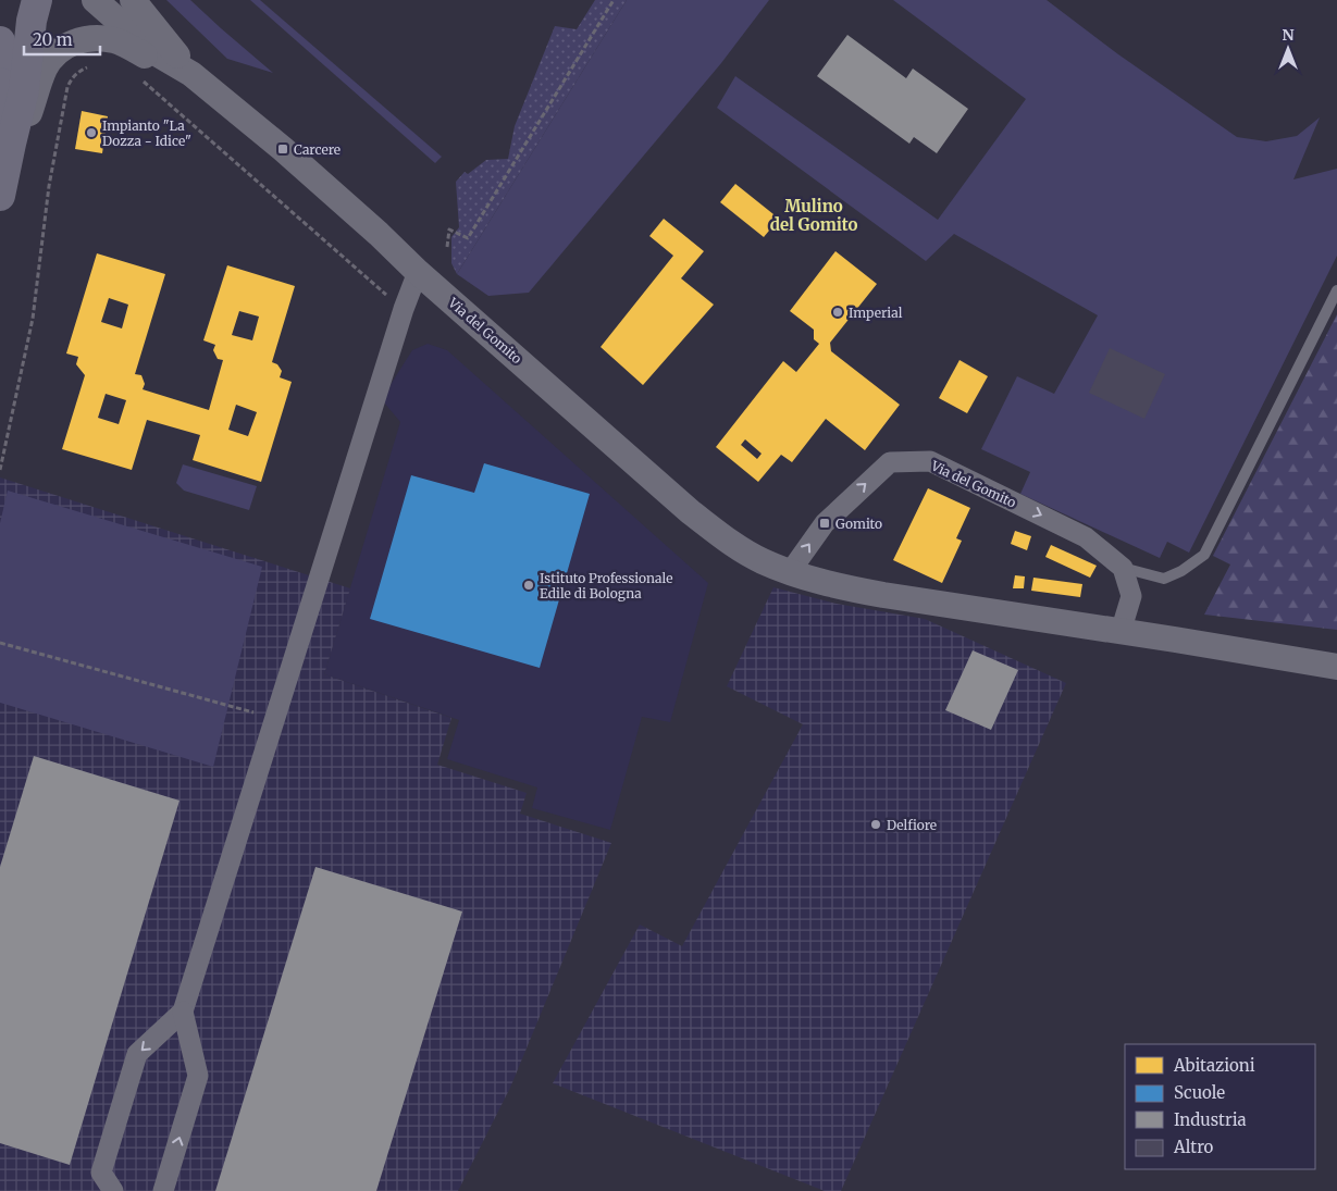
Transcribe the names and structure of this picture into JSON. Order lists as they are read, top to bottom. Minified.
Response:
{"streets":{"street":["Via del Gomito"]},"districts":["Mulino del Gomito"],"places":{"other":["Impianto \"La Dozza - Idice\"","Imperial","Istituto Professionale Edile di Bologna","Delfiore"],"transit":["Carcere","Gomito"]},"legend":["Abitazioni","Scuole","Industria","Altro"],"scale_bar":"20 m","north":"top"}
